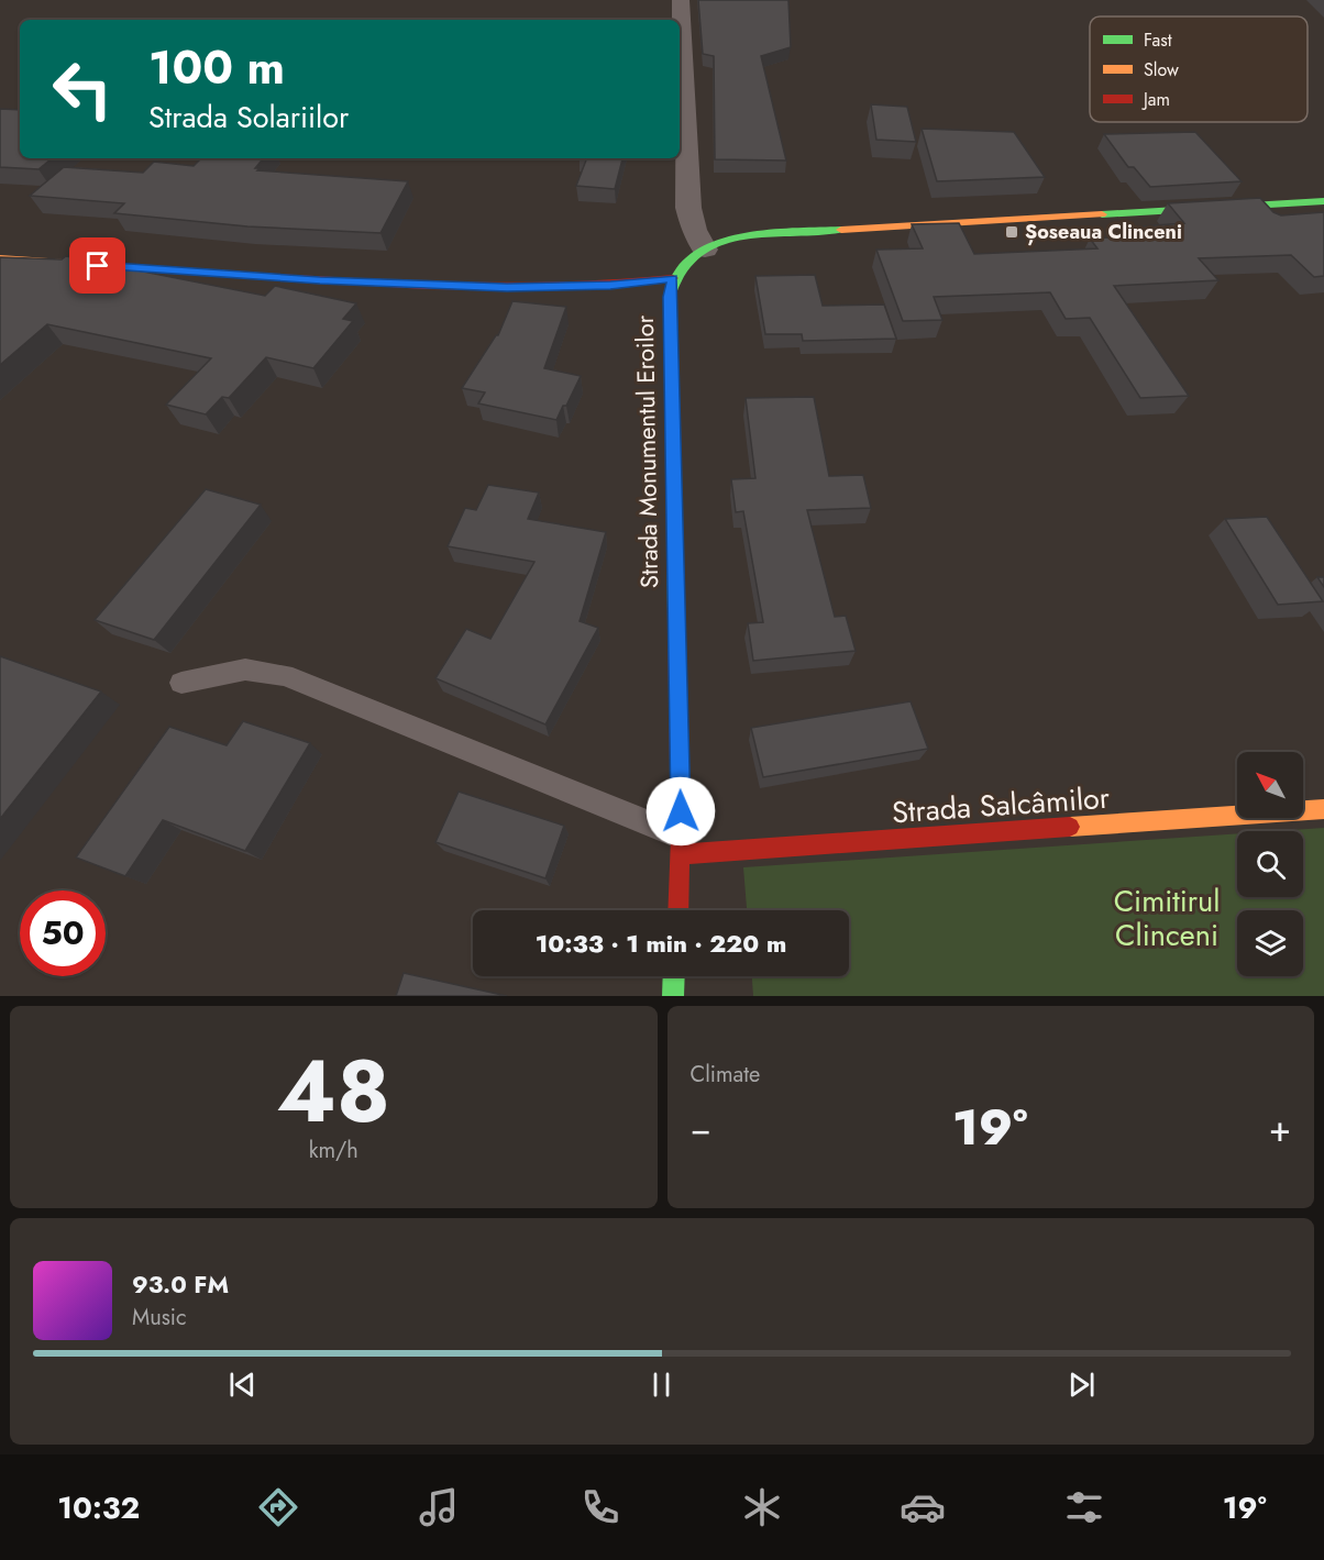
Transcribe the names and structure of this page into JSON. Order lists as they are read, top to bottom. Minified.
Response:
{"streets":{"main road":["Strada Monumentul Eroilor","Strada Salcâmilor"]},"crossings":[["Strada Monumentul Eroilor","Strada Salcâmilor"]],"parks":["Cimitirul Clinceni"],"places":{"transit":["Șoseaua Clinceni"]},"legend":["Fast","Slow","Jam"],"north":"top left","page":{"turn":["100 m","Strada Solariilor"],"limit":"50","trip":"10:33 · 1 min · 220 m","tile":[["48","km/h"],"Climate"],"heat":["−","19°","+"],"song":["93.0 FM","Music"],"tabs":["10:32","19°"]}}
